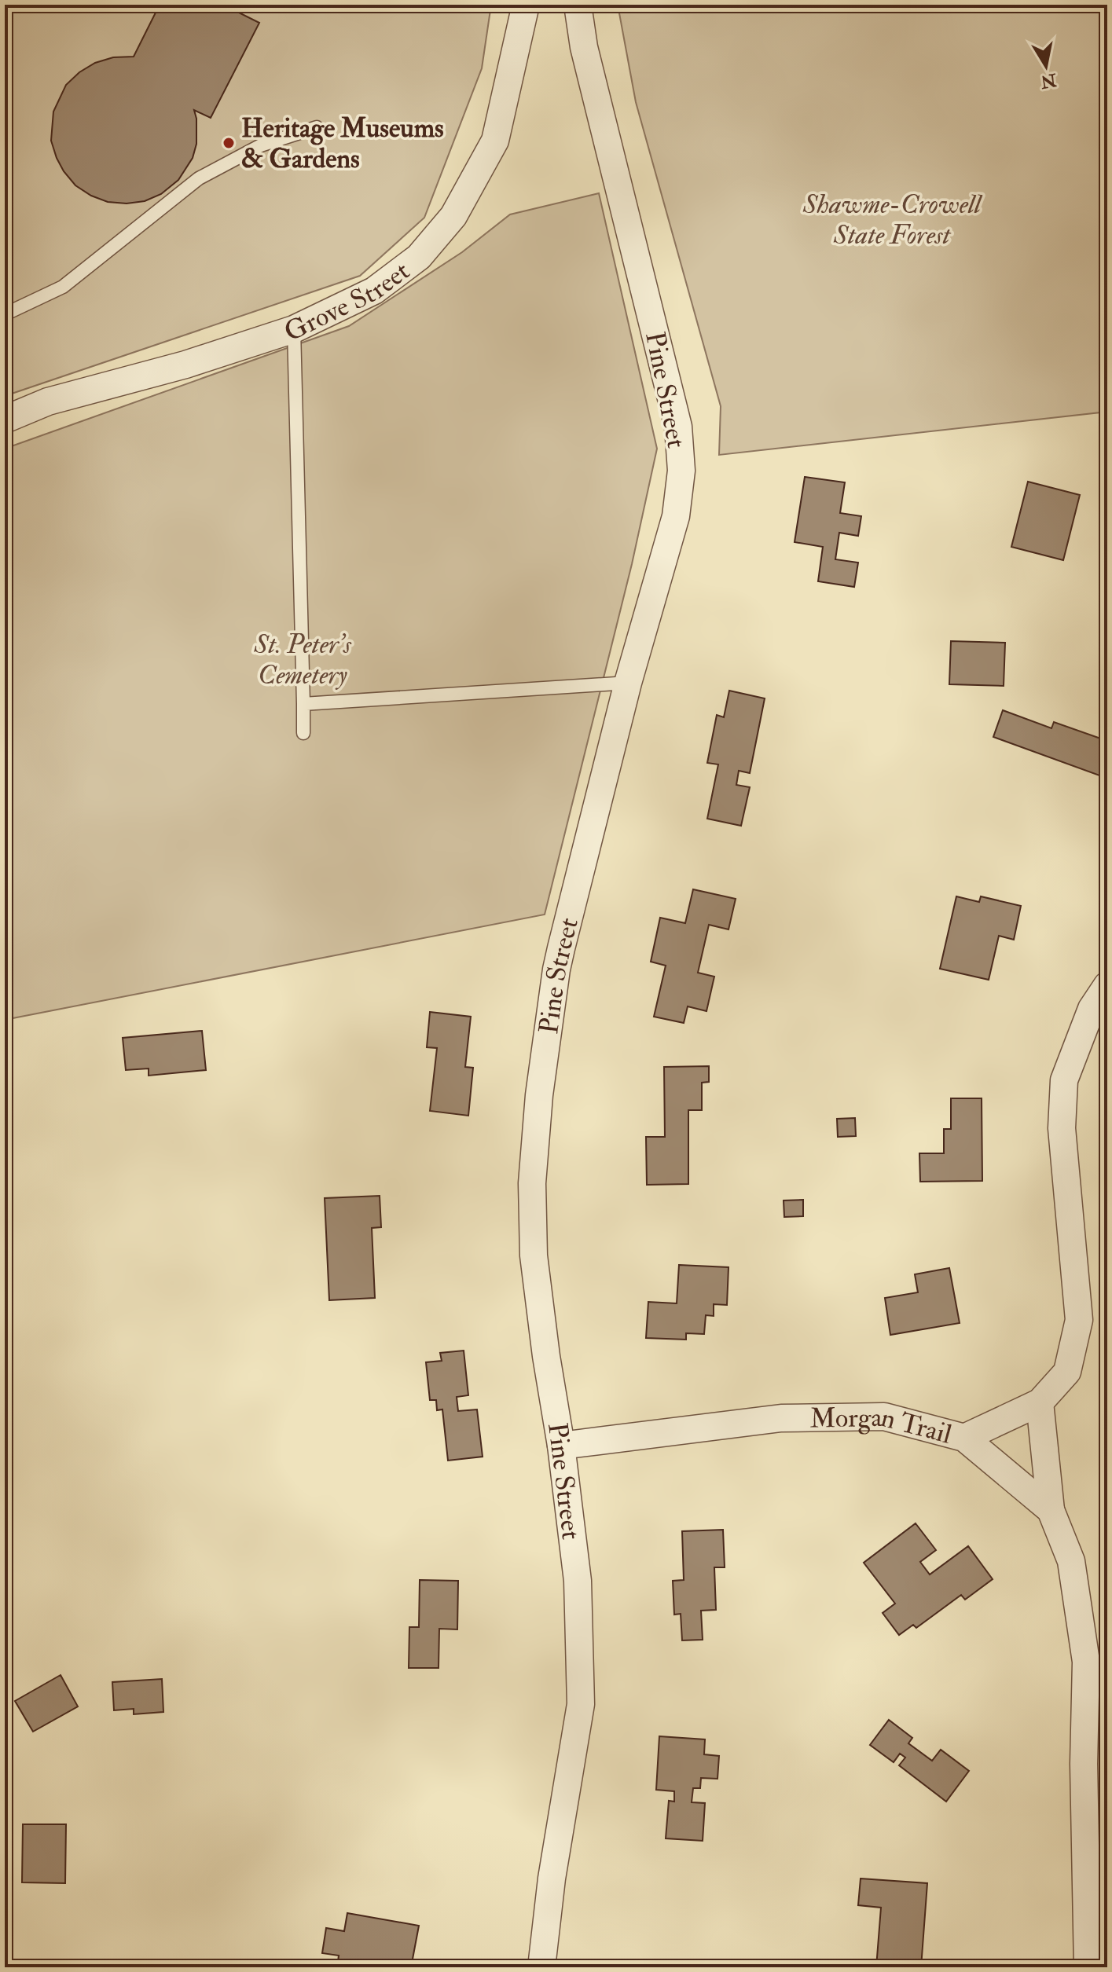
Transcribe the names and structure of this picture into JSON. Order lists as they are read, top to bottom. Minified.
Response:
{"streets":{"street":["Grove Street","Pine Street","Morgan Trail"]},"crossings":[["Pine Street","Morgan Trail"]],"parks":["Shawme-Crowell State Forest","St. Peter's Cemetery"],"places":["Heritage Museums & Gardens"],"north":"bottom"}
